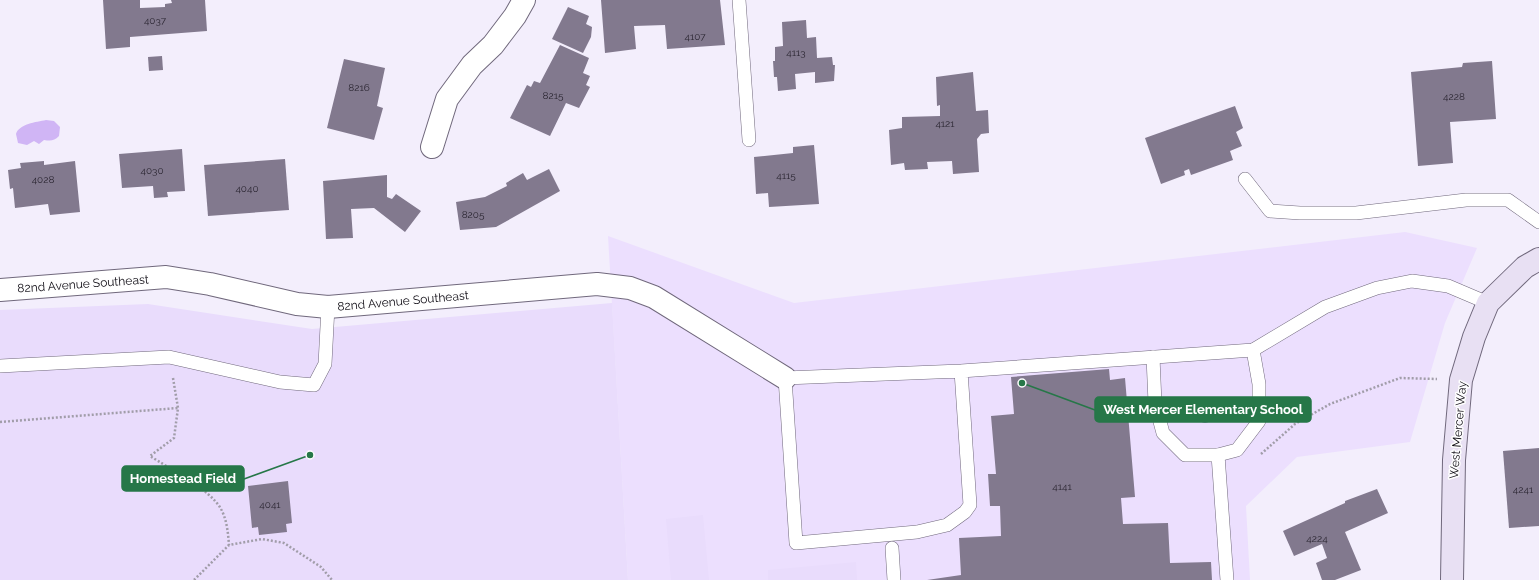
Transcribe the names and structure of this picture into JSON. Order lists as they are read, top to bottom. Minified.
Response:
{"streets":{"street":["82nd Avenue Southeast","West Mercer Way"]},"places":["West Mercer Elementary School","Homestead Field"],"house_numbers":["4037","4107","4113","8216","8215","4228","4121","4030","4115","4028","4040","8205","4141","4241","4041","4224"]}
